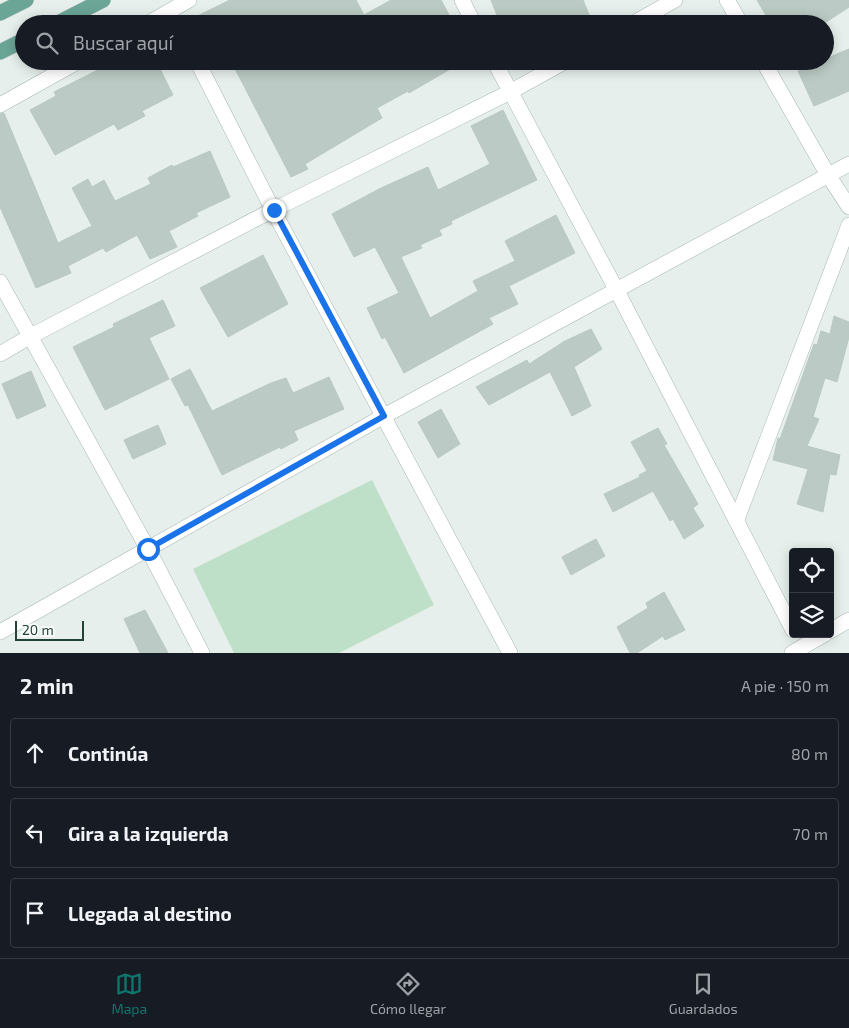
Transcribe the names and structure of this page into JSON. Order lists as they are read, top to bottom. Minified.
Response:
{"scale_bar":"20 m","page":{"search":"Buscar aquí","scale":"20 m","heading":["2 min","A pie · 150 m"],"list":[["Continúa","80 m"],["Gira a la izquierda","70 m"],"Llegada al destino"],"nav":["Mapa","Cómo llegar","Guardados"]}}
